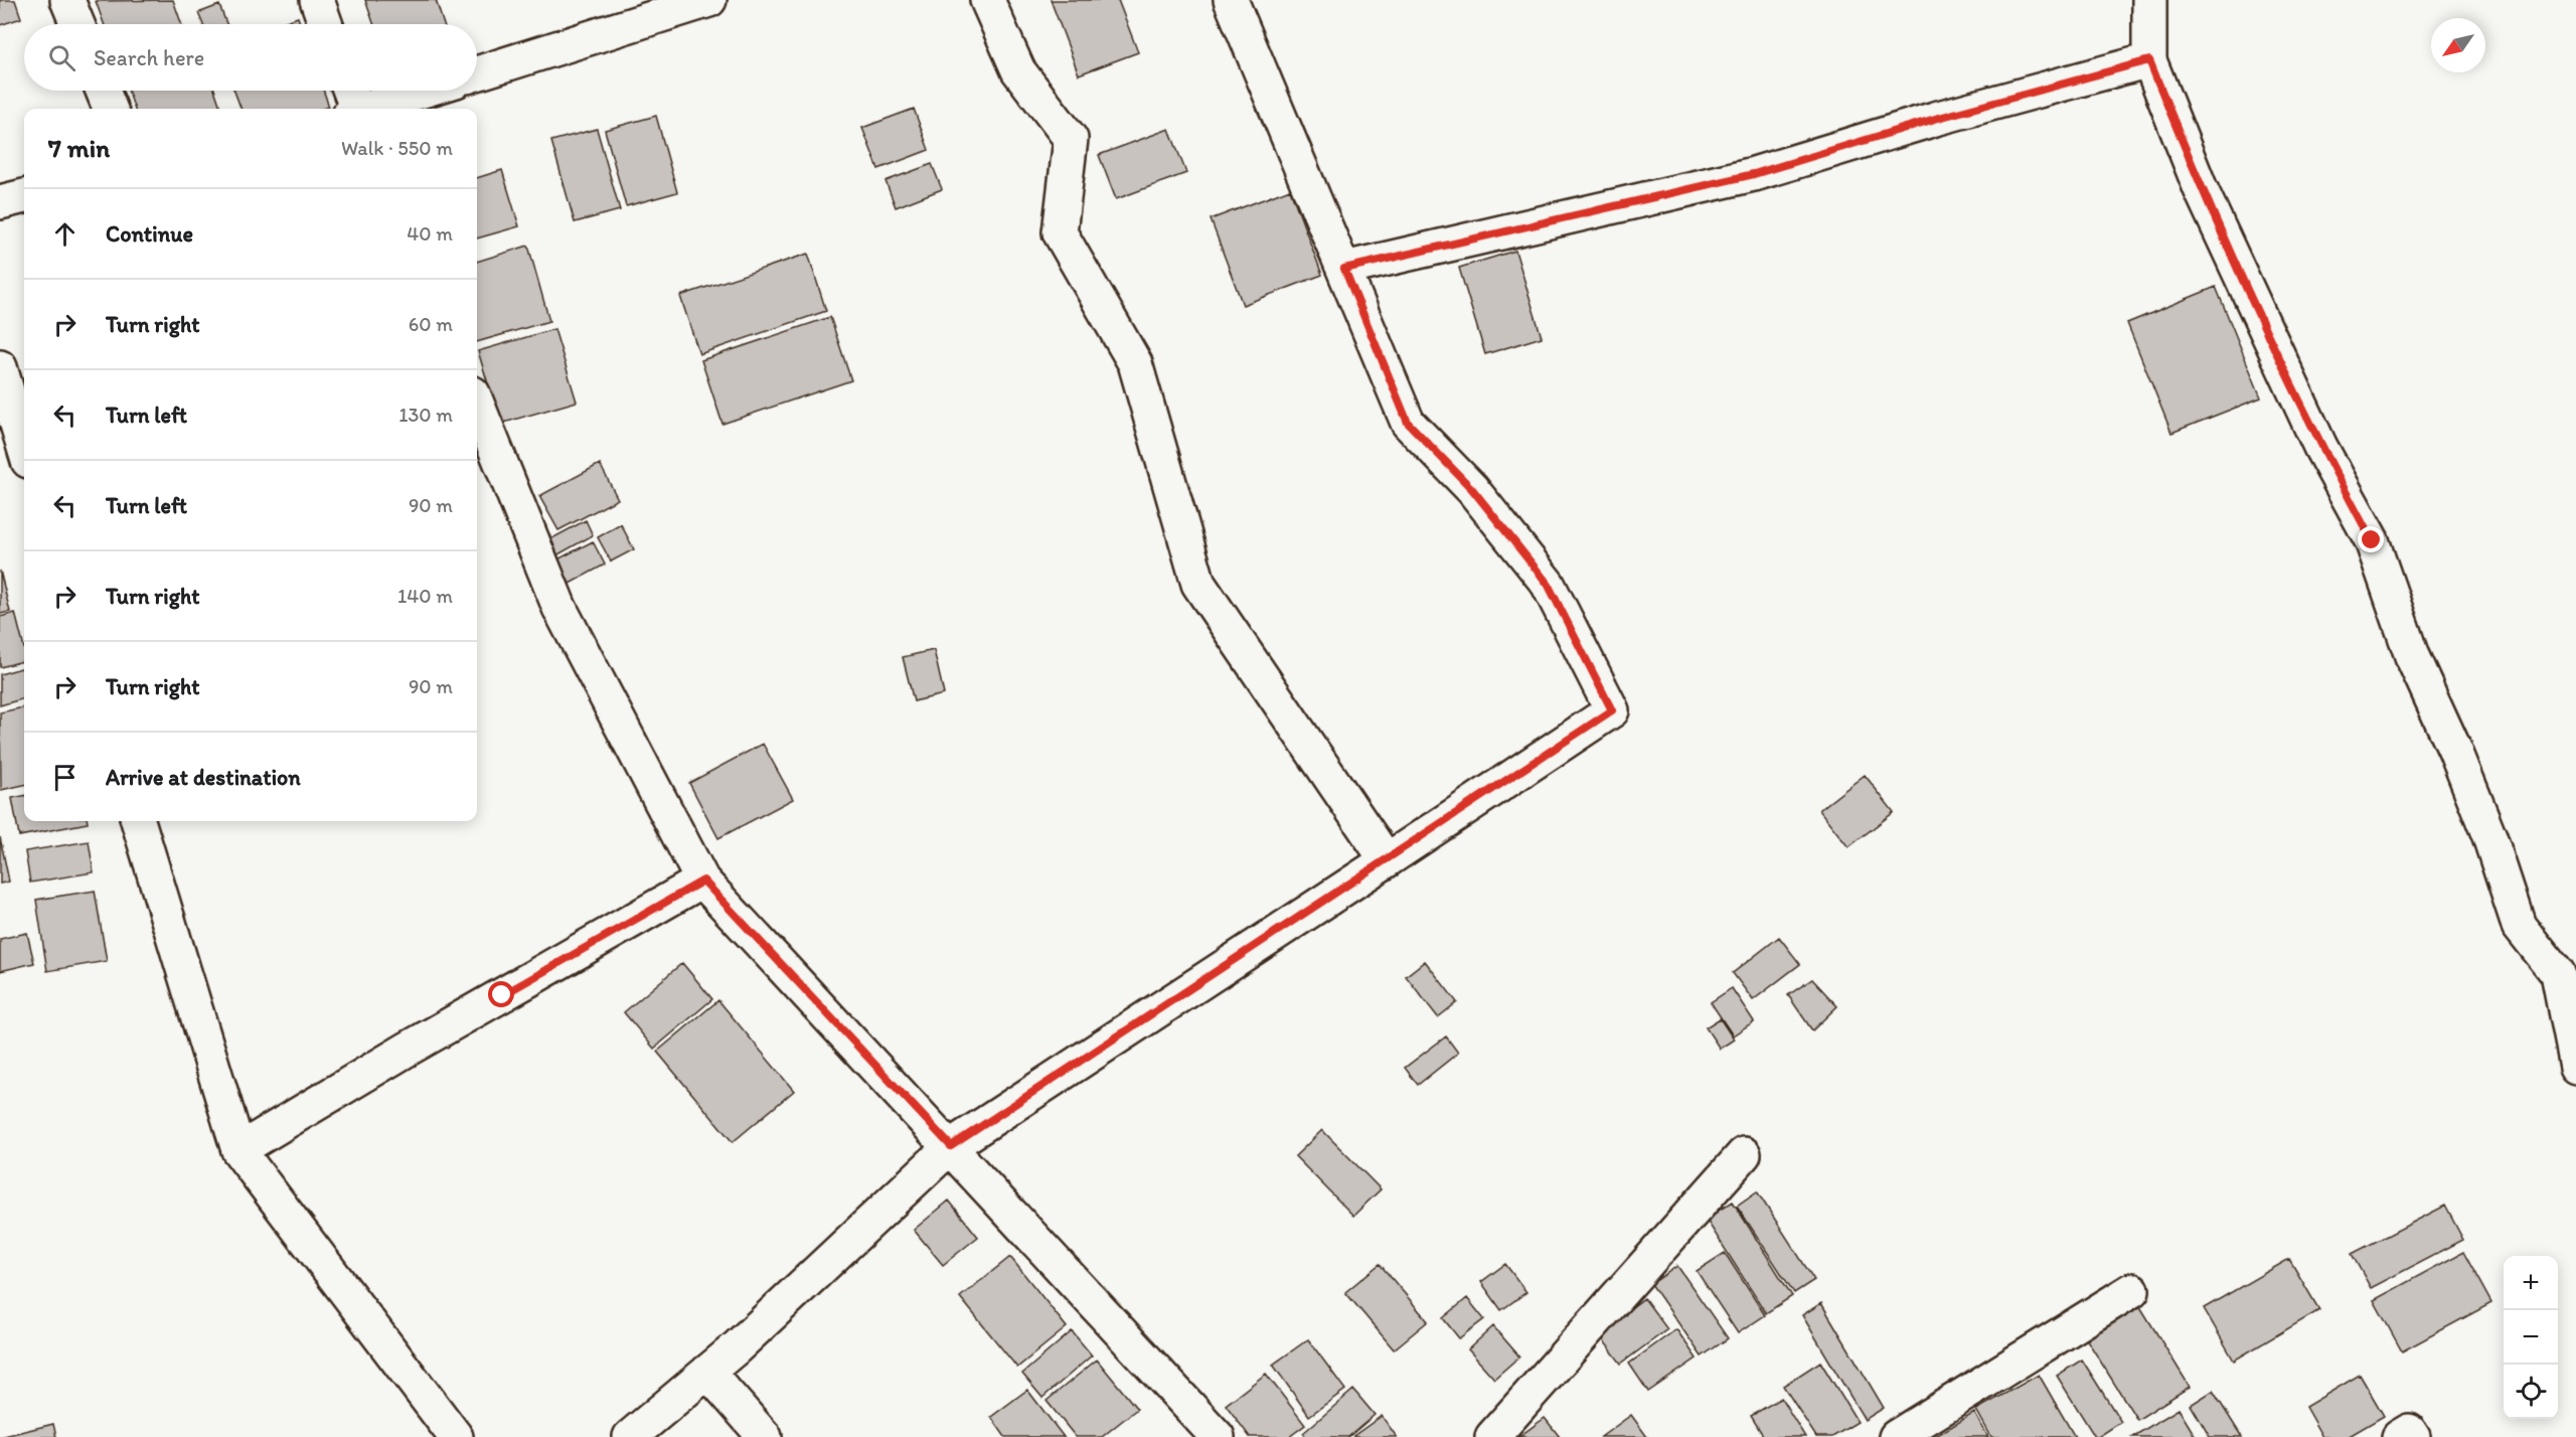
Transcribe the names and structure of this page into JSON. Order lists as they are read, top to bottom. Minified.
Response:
{"north":"bottom left","page":{"search":"Search here","heading":["7 min","Walk · 550 m"],"list":[["Continue","40 m"],["Turn right","60 m"],["Turn left","130 m"],["Turn left","90 m"],["Turn right","140 m"],["Turn right","90 m"],"Arrive at destination"],"map_buttons":["+","−"]}}
